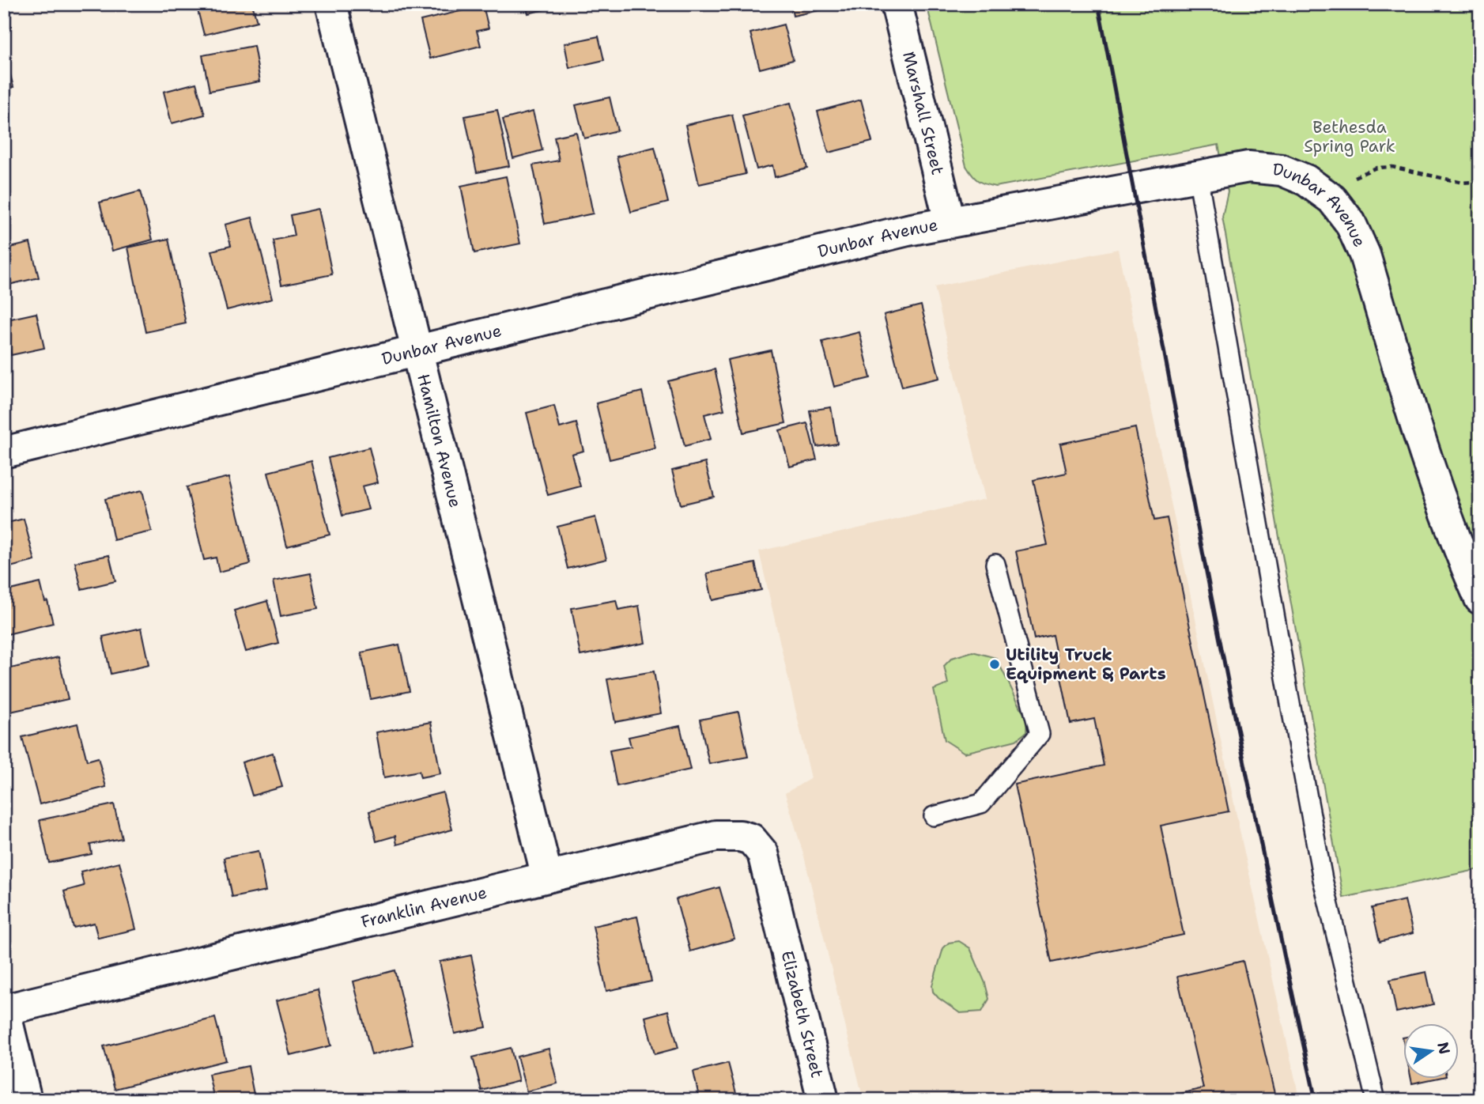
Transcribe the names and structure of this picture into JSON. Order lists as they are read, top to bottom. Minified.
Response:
{"streets":{"street":["Marshall Street","Dunbar Avenue","Hamilton Avenue","Franklin Avenue","Elizabeth Street"]},"crossings":[["Marshall Street","Dunbar Avenue"],["Dunbar Avenue","Hamilton Avenue"],["Hamilton Avenue","Franklin Avenue"],["Franklin Avenue","Elizabeth Street"]],"parks":["Bethesda Spring Park"],"places":["Utility Truck Equipment & Parts"],"north":"right"}
